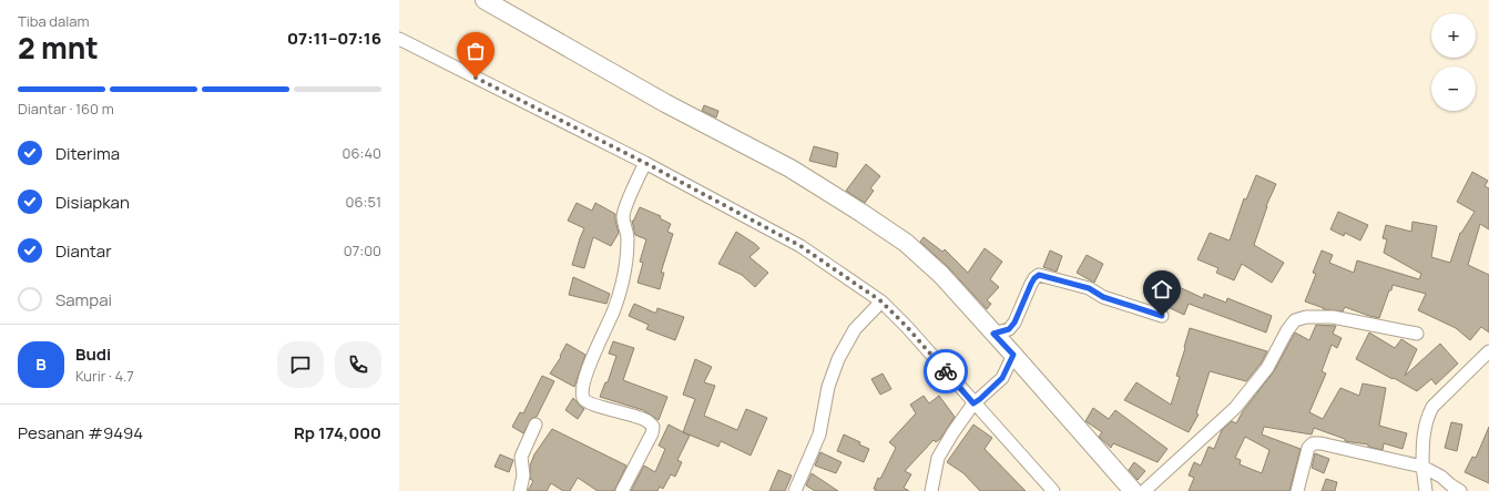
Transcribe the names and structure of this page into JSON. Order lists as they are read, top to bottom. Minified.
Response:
{"page":{"heading":["2 mnt","Tiba dalam","07:11–07:16"],"panel":["Budi","Kurir · 4.7","Pesanan #9494","Rp 174,000"],"map_buttons":["+","−"],"bar":"Diantar · 160 m","list":[["Diterima","06:40"],["Disiapkan","06:51"],["Diantar","07:00"],"Sampai"],"round":"B"}}
